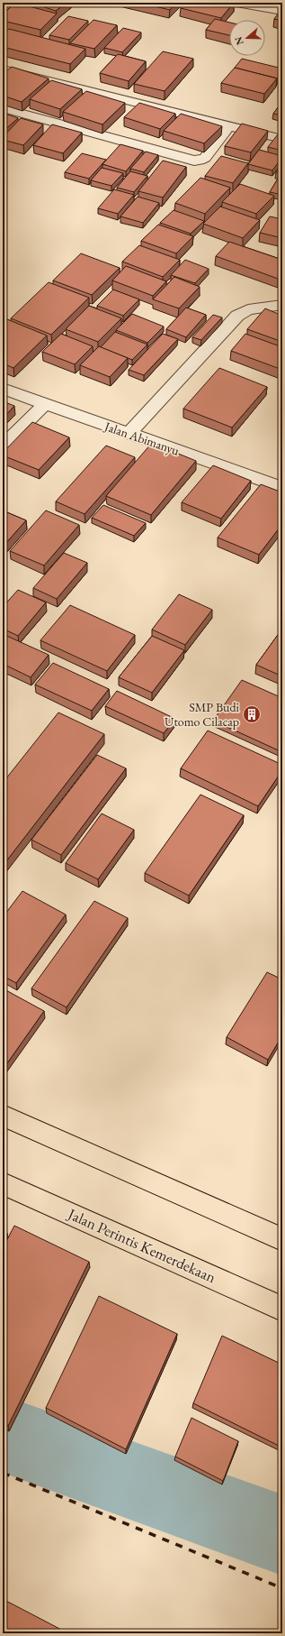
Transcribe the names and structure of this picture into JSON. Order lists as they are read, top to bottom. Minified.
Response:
{"streets":{"main road":["Jalan Perintis Kemerdekaan"],"street":["Jalan Abimanyu"]},"places":{"building":["SMP Budi Utomo Cilacap"]},"north":"left"}
